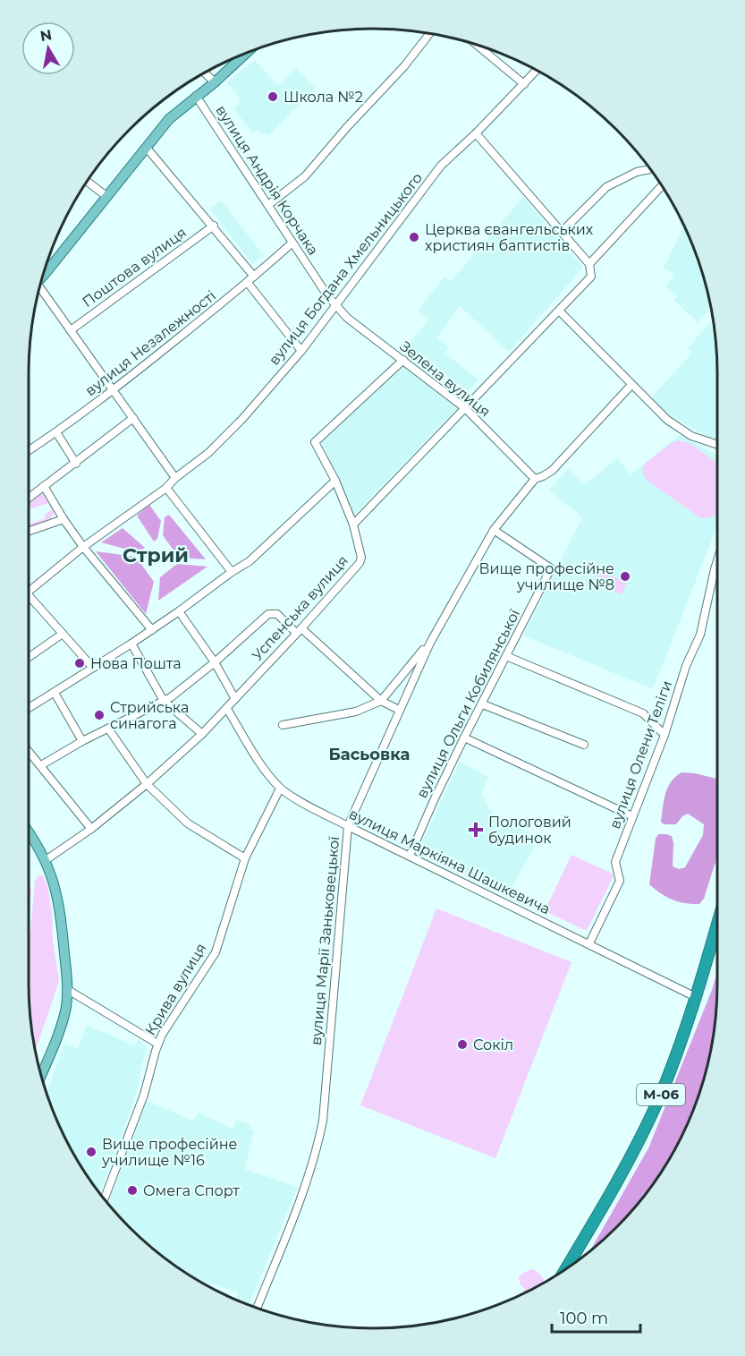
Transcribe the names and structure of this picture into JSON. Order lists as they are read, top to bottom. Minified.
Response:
{"streets":{"highway":["М-06"],"street":["вулиця Андрія Корчака","Поштова вулиця","вулиця Богдана Хмельницького","вулиця Незалежності","Зелена вулиця","Успенська вулиця","вулиця Ольги Кобилянської","вулиця Олени Теліги","вулиця Маркіяна Шашкевича","вулиця Марії Заньковецької","Крива вулиця"]},"crossings":[["вулиця Андрія Корчака","вулиця Богдана Хмельницького"],["вулиця Андрія Корчака","вулиця Незалежності"],["вулиця Андрія Корчака","Зелена вулиця"],["вулиця Богдана Хмельницького","Зелена вулиця"],["Зелена вулиця","вулиця Марії Заньковецької"],["Успенська вулиця","вулиця Маркіяна Шашкевича"],["вулиця Ольги Кобилянської","вулиця Маркіяна Шашкевича"],["вулиця Ольги Кобилянської","вулиця Марії Заньковецької"],["вулиця Олени Теліги","вулиця Маркіяна Шашкевича"],["вулиця Маркіяна Шашкевича","вулиця Марії Заньковецької"],["вулиця Маркіяна Шашкевича","Крива вулиця"],["вулиця Маркіяна Шашкевича","М-06"]],"districts":["Стрий","Басьовка"],"places":{"other":["Школа №2","Церква євангельських християн баптистів","Вище професійне училище №8","Нова Пошта","Стрийська синагога","Сокіл","Вище професійне училище №16","Омега Спорт"],"health":["Пологовий будинок"]},"scale_bar":"100 m","north":"top"}
